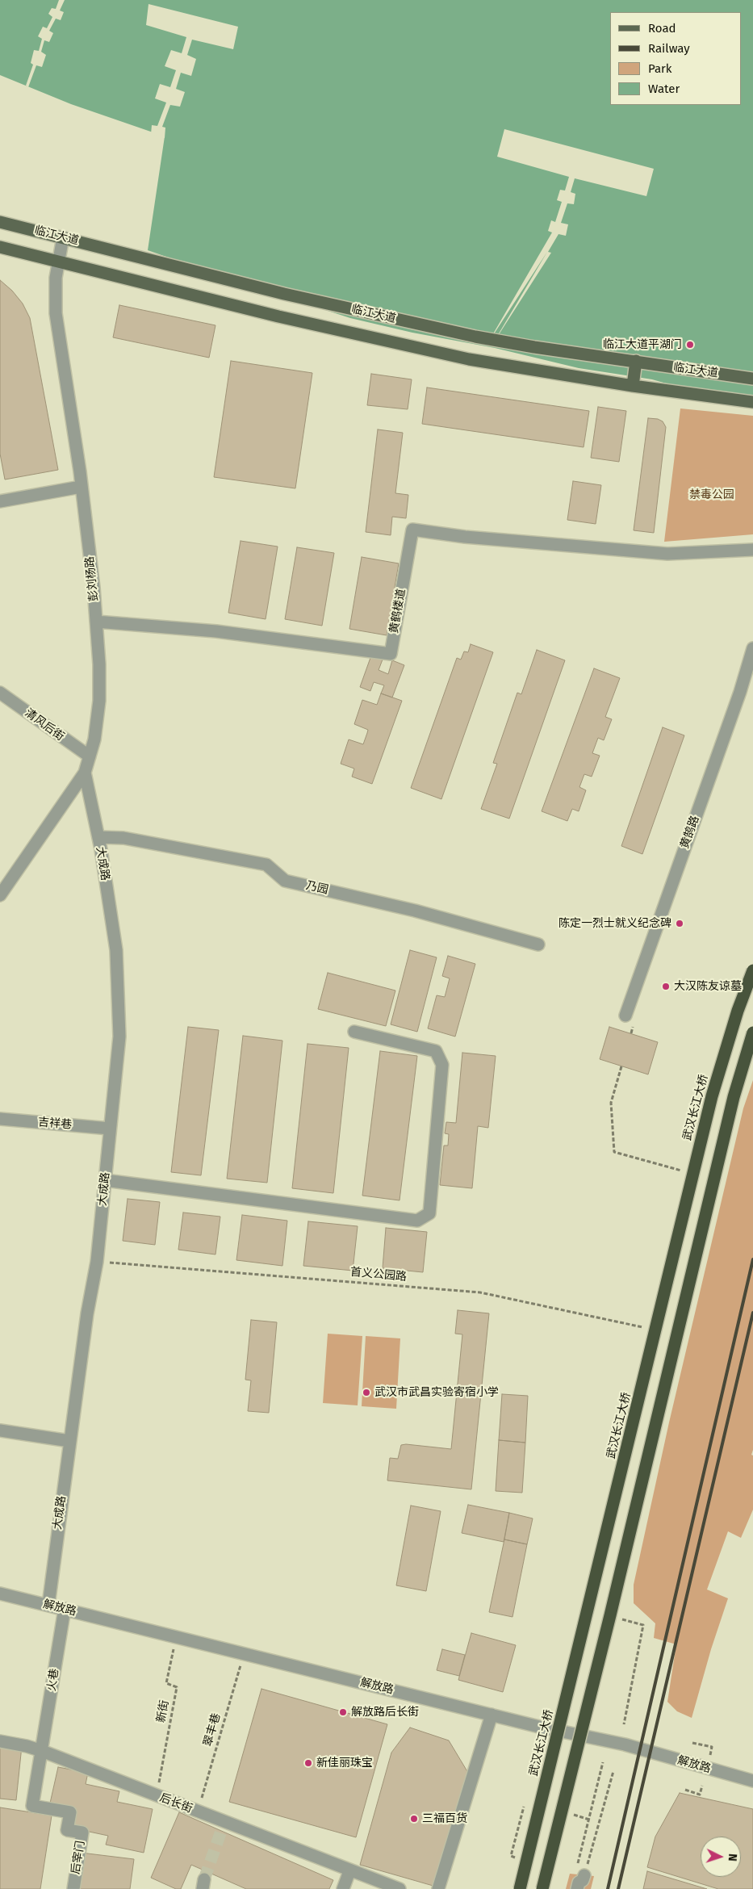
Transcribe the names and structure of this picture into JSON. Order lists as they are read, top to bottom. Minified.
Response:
{"streets":{"highway":["武汉长江大桥"],"main road":["临江大道"],"street":["彭刘杨路","黄鹤楼道","清风后街","黄鹄路","大成路","乃园","吉祥巷","解放路","火巷","后长街","后宰门"],"path":["首义公园路","新街","翠丰巷"]},"crossings":[["临江大道","彭刘杨路"],["彭刘杨路","黄鹤楼道"],["彭刘杨路","清风后街"],["彭刘杨路","大成路"],["大成路","乃园"],["大成路","吉祥巷"],["大成路","首义公园路"],["大成路","解放路"],["武汉长江大桥","首义公园路"],["解放路","火巷"],["解放路","新街"],["解放路","翠丰巷"],["火巷","后长街"],["火巷","后宰门"],["新街","后长街"],["翠丰巷","后长街"],["后长街","后宰门"]],"parks":["禁毒公园"],"places":["临江大道平湖门","陈定一烈士就义纪念碑","大汉陈友谅墓","武汉市武昌实验寄宿小学","解放路后长街","新佳丽珠宝","三福百货"],"legend":["Road","Railway","Park","Water"],"north":"right"}
